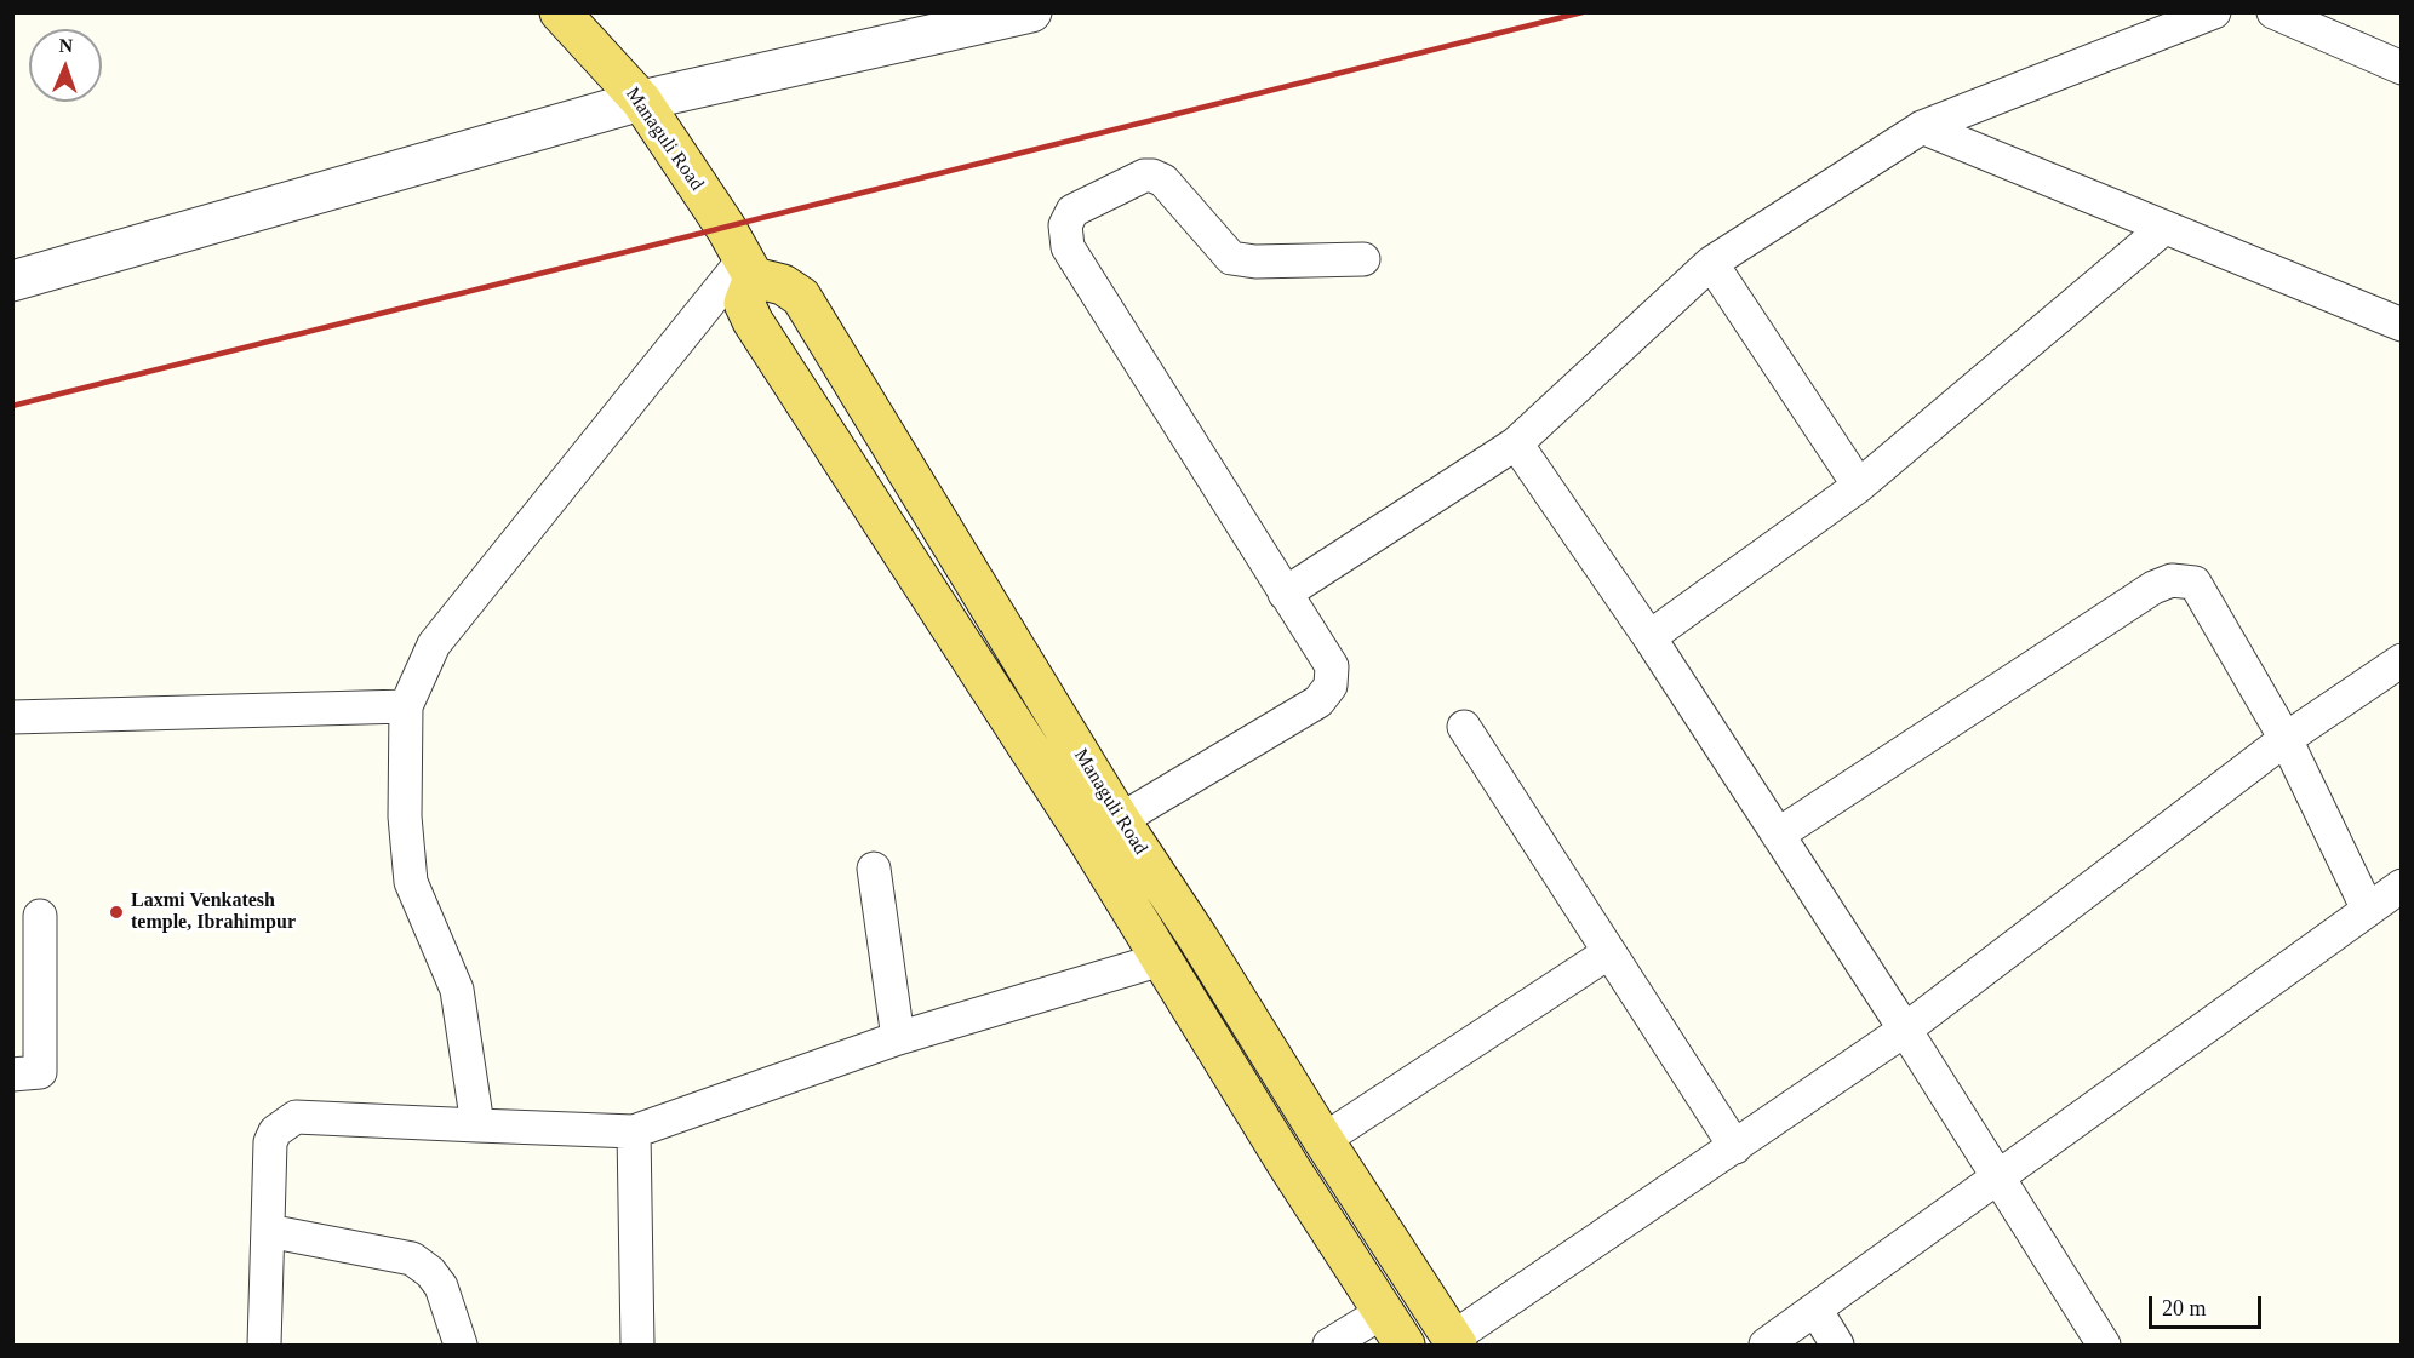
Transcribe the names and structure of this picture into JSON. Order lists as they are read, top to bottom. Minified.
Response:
{"streets":{"main road":["Managuli Road"]},"places":["Laxmi Venkatesh temple, Ibrahimpur"],"scale_bar":"20 m","north":"top"}
